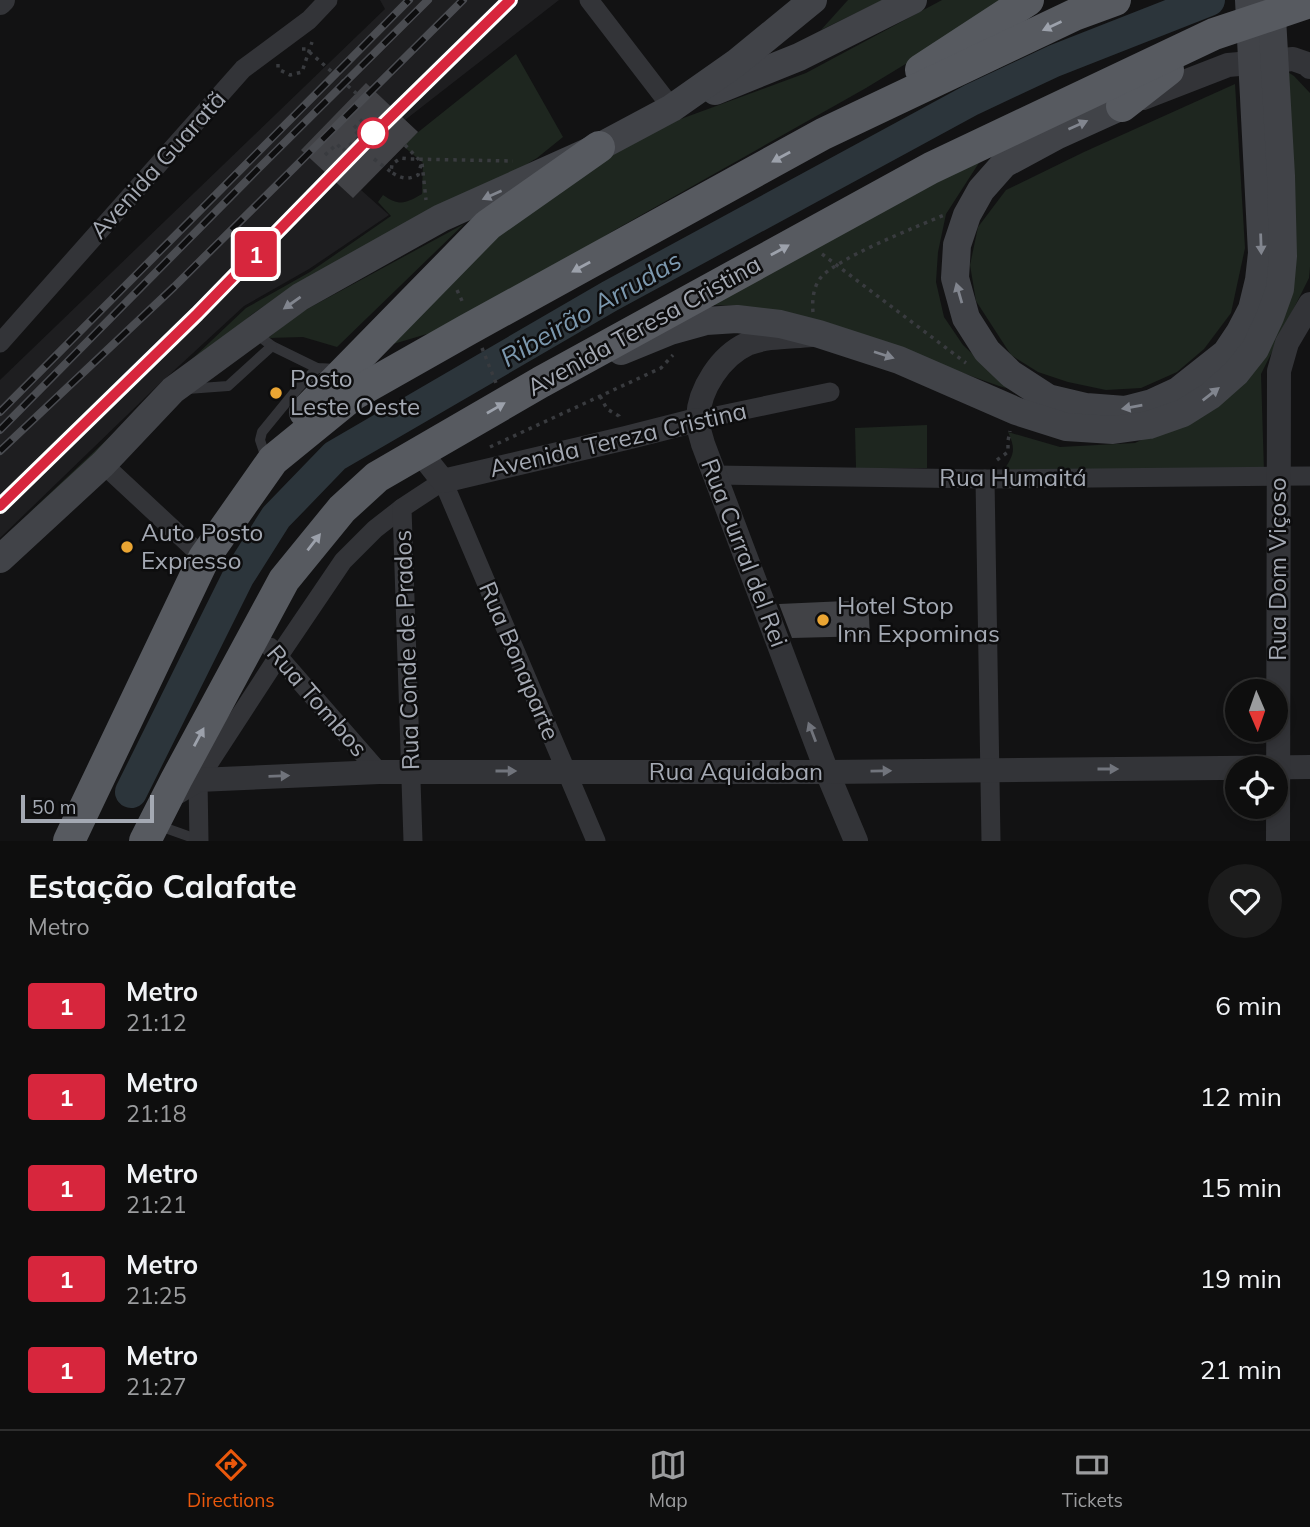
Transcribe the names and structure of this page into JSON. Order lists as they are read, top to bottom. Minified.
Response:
{"streets":{"highway":["Avenida Teresa Cristina"],"street":["Avenida Guaratã","Avenida Tereza Cristina","Rua Humaitá","Rua Curral del Rei","Rua Dom Viçoso","Rua Conde de Prados","Rua Bonaparte","Rua Tombos","Rua Aquidaban"]},"crossings":[["Avenida Teresa Cristina","Rua Tombos"],["Avenida Teresa Cristina","Rua Aquidaban"],["Avenida Tereza Cristina","Rua Curral del Rei"],["Avenida Tereza Cristina","Rua Conde de Prados"],["Avenida Tereza Cristina","Rua Bonaparte"],["Rua Humaitá","Rua Curral del Rei"],["Rua Humaitá","Rua Dom Viçoso"],["Rua Curral del Rei","Rua Aquidaban"],["Rua Conde de Prados","Rua Bonaparte"],["Rua Conde de Prados","Rua Aquidaban"],["Rua Bonaparte","Rua Aquidaban"],["Rua Tombos","Rua Aquidaban"]],"one_way":["Rua Aquidaban"],"water":["Ribeirão Arrudas"],"places":["Posto Leste Oeste","Auto Posto Expresso","Hotel Stop Inn Expominas"],"lines":["metro line 1"],"scale_bar":"50 m","north":"bottom","page":{"on_map":"1","scale":"50 m","heading":["Estação Calafate","Metro"],"list":[{"mark":"1","name":"Metro","note":"21:12","value":"6 min"},{"mark":"1","name":"Metro","note":"21:18","value":"12 min"},{"mark":"1","name":"Metro","note":"21:21","value":"15 min"},{"mark":"1","name":"Metro","note":"21:25","value":"19 min"},{"mark":"1","name":"Metro","note":"21:27","value":"21 min"}],"tabs":["Directions","Map","Tickets"]}}
